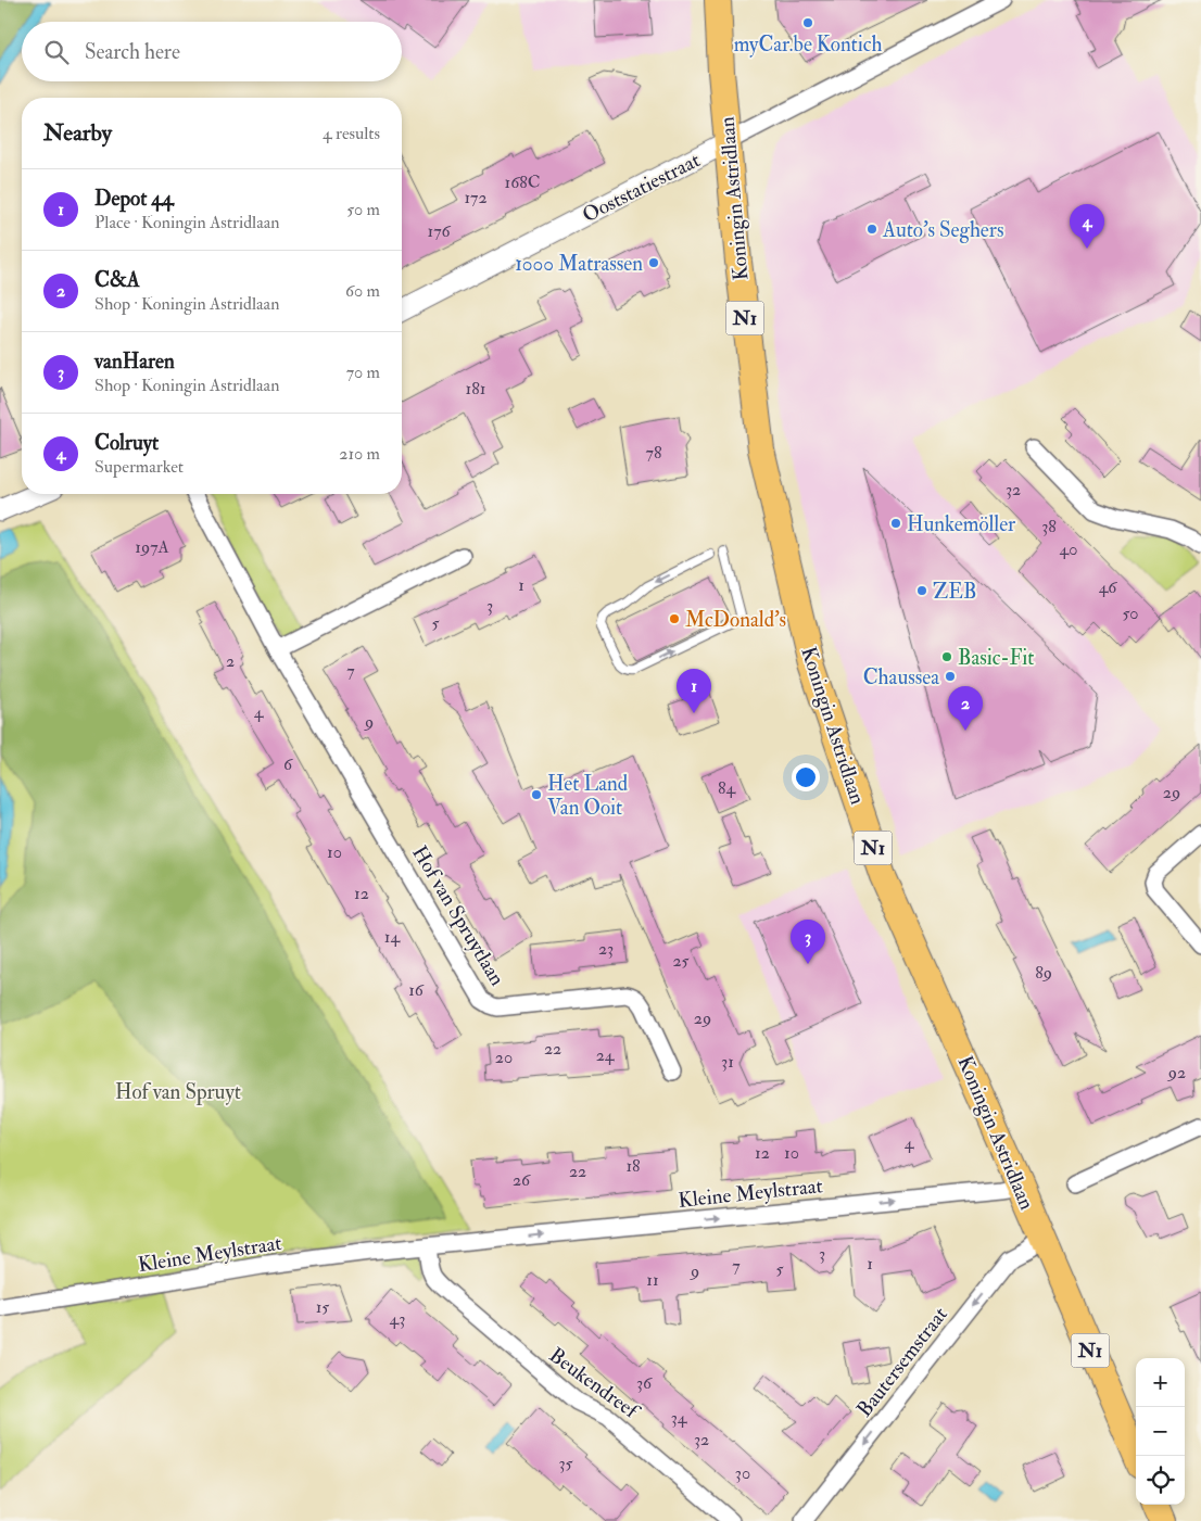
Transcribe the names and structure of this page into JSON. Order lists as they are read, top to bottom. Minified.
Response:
{"streets":{"main road":["Koningin Astridlaan","N1"],"street":["Ooststatiestraat","Hof van Spruytlaan","Kleine Meylstraat","Bautersemstraat","Beukendreef"]},"crossings":[["Ooststatiestraat","Koningin Astridlaan"],["Koningin Astridlaan","Kleine Meylstraat"],["Koningin Astridlaan","Bautersemstraat"],["Kleine Meylstraat","Beukendreef"]],"one_way":["Kleine Meylstraat","Bautersemstraat"],"parks":["Hof van Spruyt"],"places":["myCar.be Kontich","Auto's Seghers","1000 Matrassen","Hunkemöller","ZEB","McDonald's","Basic-Fit","Chaussea","Het Land Van Ooit"],"house_numbers":["168C","172","176","181","78","32","38","197A","40","1","46","3","50","5","2","7","4","9","6","84","29","10","12","14","23","25","89","16","29","22","24","20","31","92","4","12","10","18","22","26","3","1","7","5","9","11","15","43","36","34","32","35","30"],"page":{"search":"Search here","heading":["Nearby","4 results"],"list":[{"mark":"1","name":"Depot 44","note":"Place · Koningin Astridlaan","value":"50 m"},{"mark":"2","name":"C&A","note":"Shop · Koningin Astridlaan","value":"60 m"},{"mark":"3","name":"vanHaren","note":"Shop · Koningin Astridlaan","value":"70 m"},{"mark":"4","name":"Colruyt","note":"Supermarket","value":"210 m"}],"pins":["4","1","2","3"],"map_buttons":["+","−"]}}
